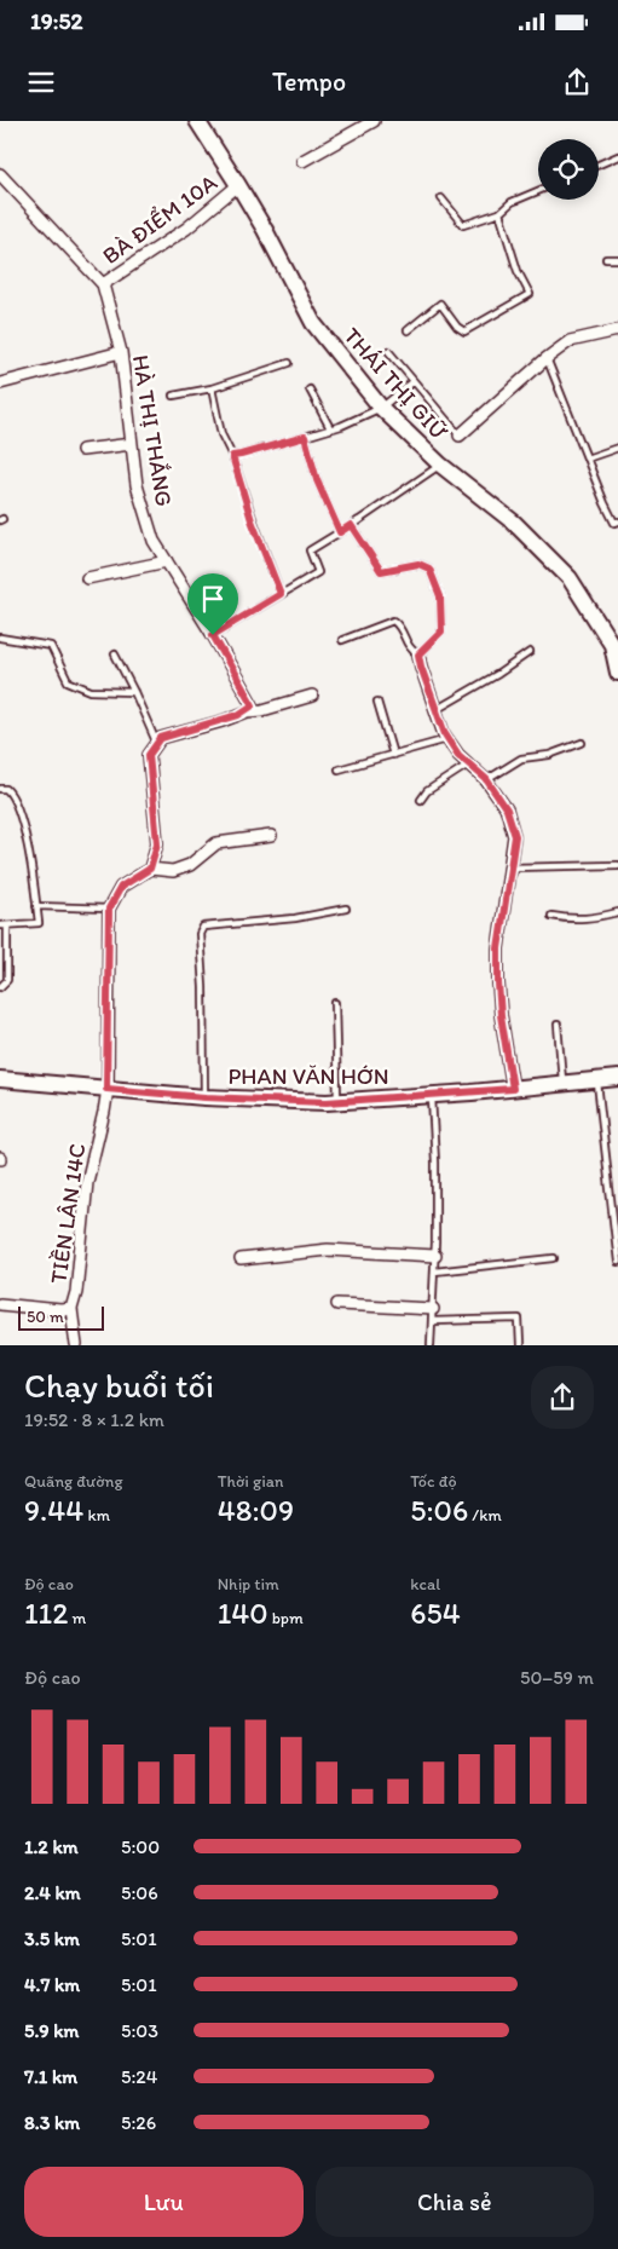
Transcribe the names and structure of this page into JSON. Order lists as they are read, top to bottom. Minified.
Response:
{"streets":{"street":["BÀ ĐIỂM 10A","THÁI THỊ GIỮ","HÀ THỊ THẮNG","PHAN VĂN HỚN","TIỀN LÂN 14C"]},"crossings":[["BÀ ĐIỂM 10A","THÁI THỊ GIỮ"],["BÀ ĐIỂM 10A","HÀ THỊ THẮNG"],["PHAN VĂN HỚN","TIỀN LÂN 14C"]],"scale_bar":"50 m","page":{"status":"19:52","header":"Tempo","scale":"50 m","heading":["Chạy buổi tối","19:52 · 8 × 1.2 km"],"stats":[["Quãng đường","9.44 km"],["Thời gian","48:09"],["Tốc độ","5:06 /km"],["Độ cao","112 m"],["Nhịp tim","140 bpm"],["kcal","654"]],"chart":["Độ cao","50–59 m"],"list":[{"name":"1.2 km","note":"5:00"},{"name":"2.4 km","note":"5:06"},{"name":"3.5 km","note":"5:01"},{"name":"4.7 km","note":"5:01"},{"name":"5.9 km","note":"5:03"},{"name":"7.1 km","note":"5:24"},{"name":"8.3 km","note":"5:26"}],"buttons":["Lưu","Chia sẻ"]}}
